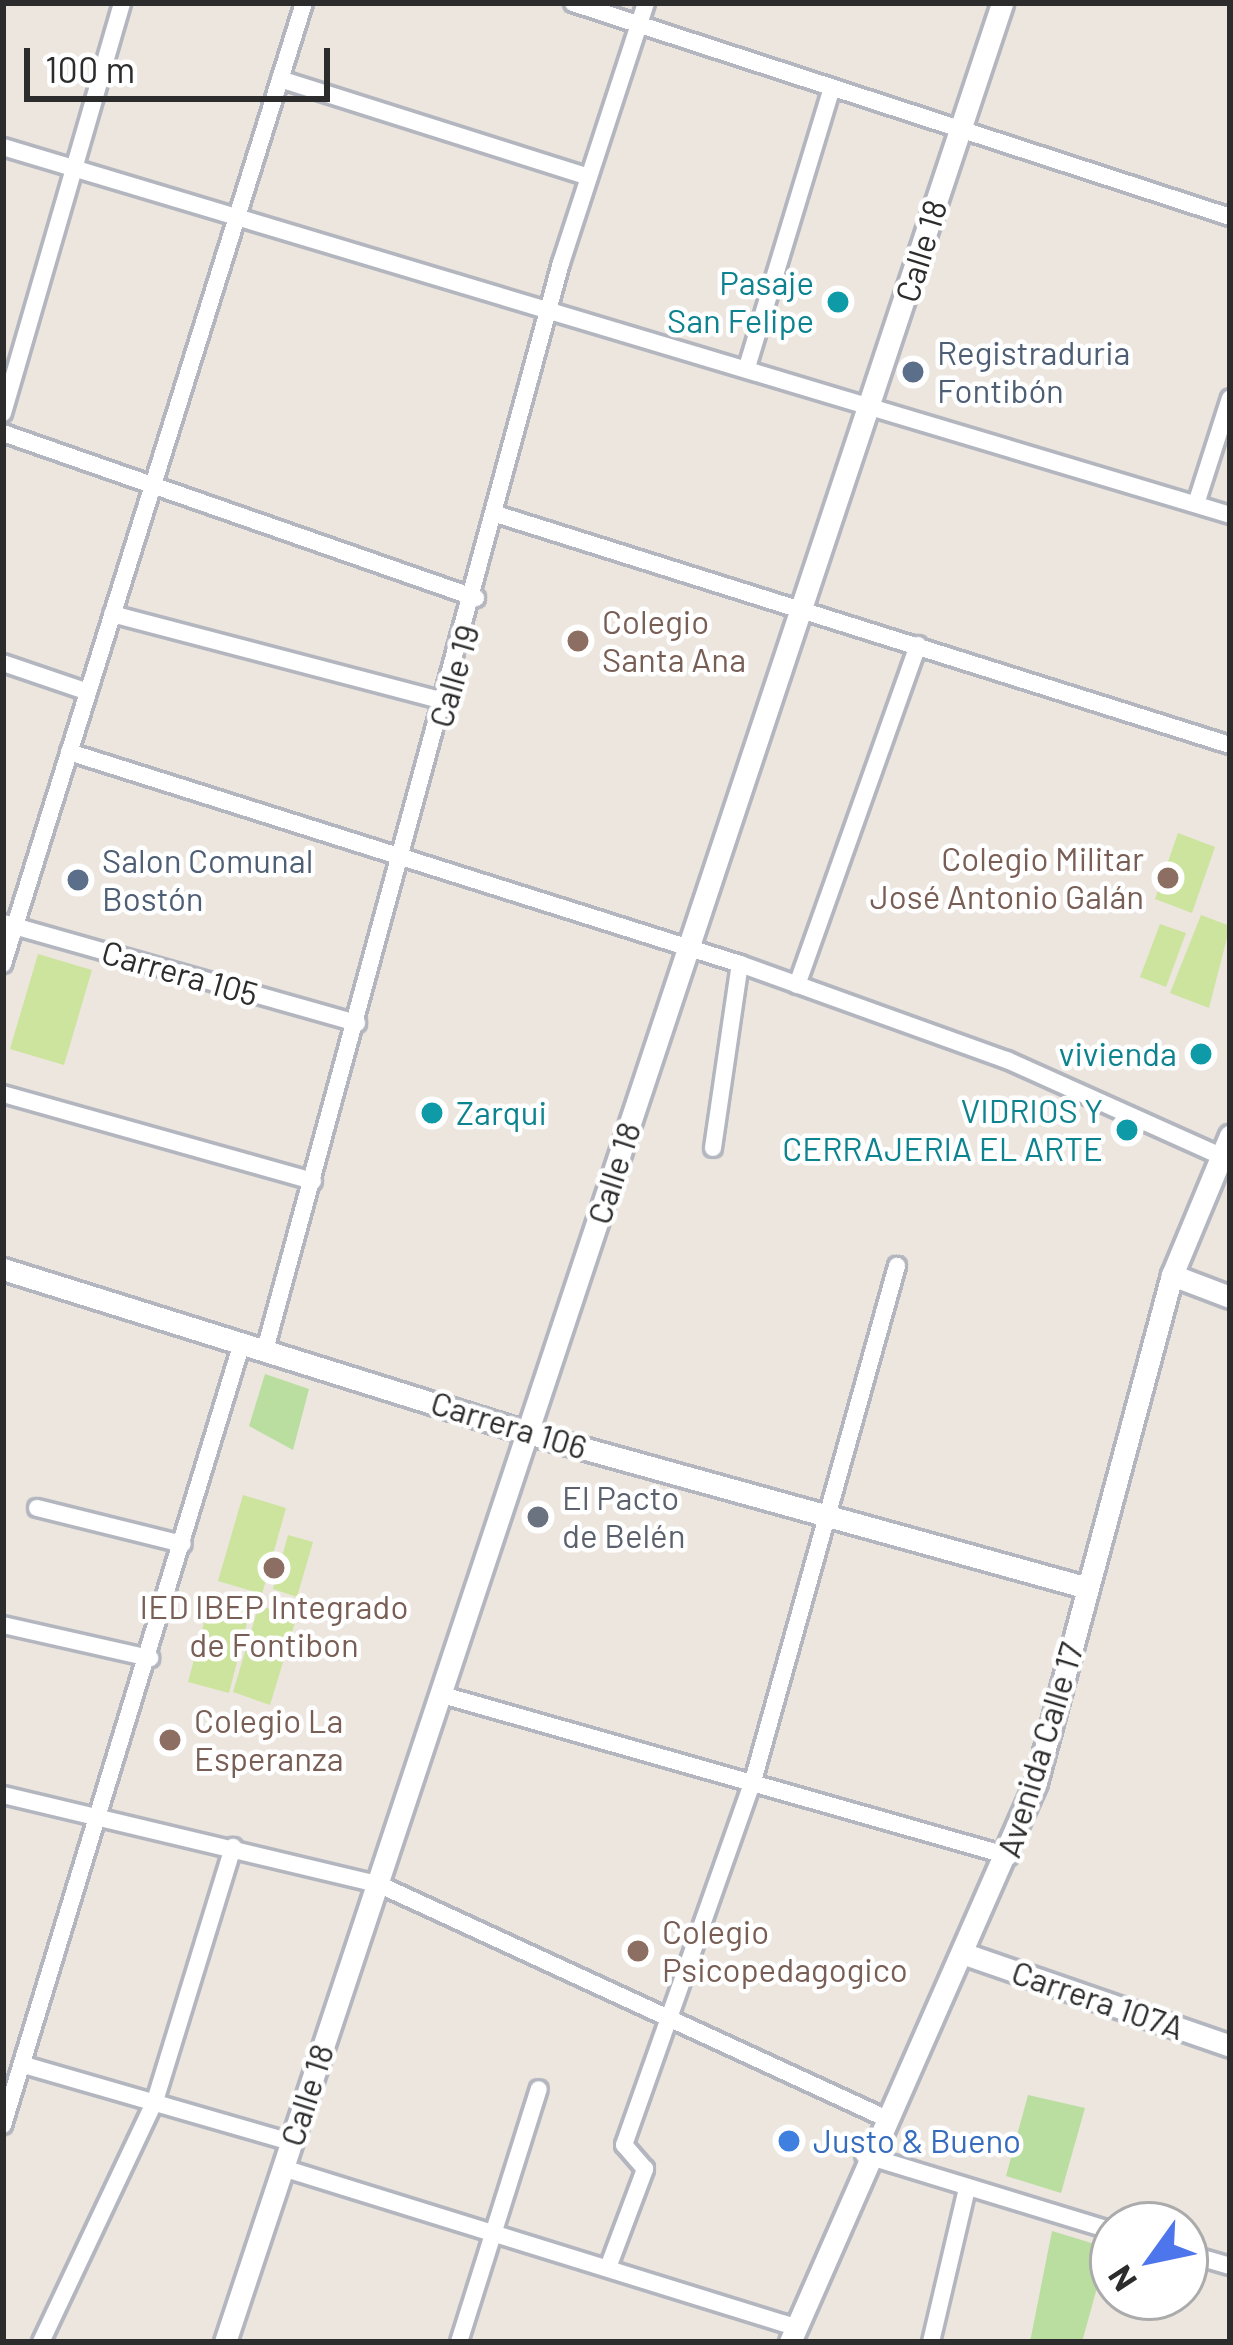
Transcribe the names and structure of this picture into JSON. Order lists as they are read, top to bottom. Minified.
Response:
{"streets":{"street":["Calle 18","Calle 19","Carrera 105","Carrera 106","Avenida Calle 17","Carrera 107A"]},"crossings":[["Calle 18","Carrera 106"],["Calle 19","Carrera 105"],["Calle 19","Carrera 106"],["Carrera 106","Avenida Calle 17"],["Avenida Calle 17","Carrera 107A"]],"places":["Pasaje San Felipe","Registraduria Fontibón","Colegio Santa Ana","Colegio Militar José Antonio Galán","Salon Comunal Bostón","vivienda","Zarqui","VIDRIOS Y CERRAJERIA EL ARTE","El Pacto de Belén","IED IBEP Integrado de Fontibon","Colegio La Esperanza","Colegio Psicopedagogico","Justo & Bueno"],"scale_bar":"100 m","north":"bottom left"}
